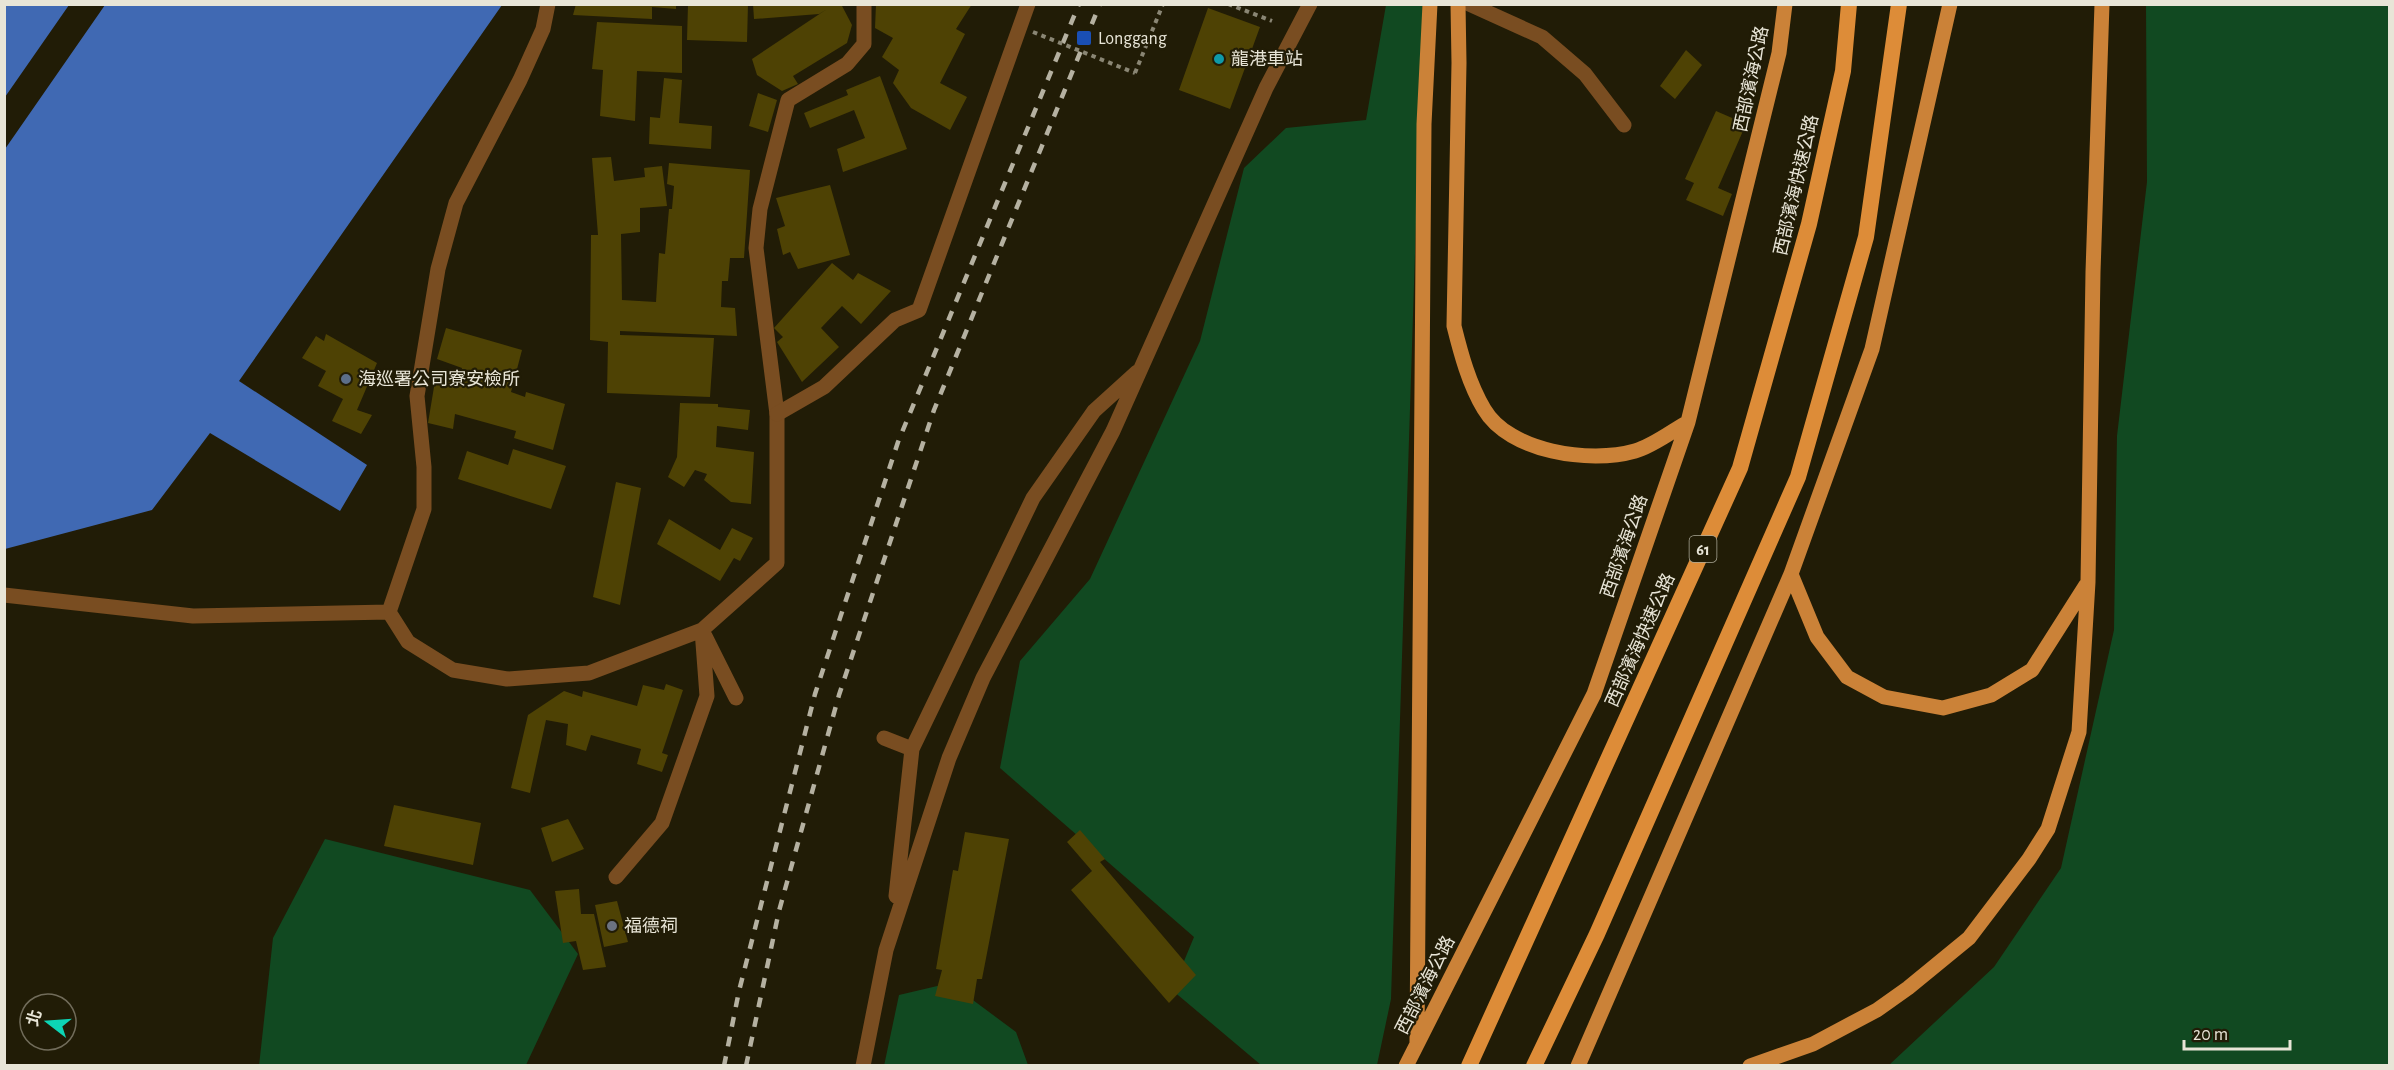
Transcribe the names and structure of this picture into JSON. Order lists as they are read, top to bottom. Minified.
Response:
{"streets":{"highway":["西部濱海快速公路","61"],"main road":["西部濱海公路"]},"places":{"transit":["Longgang"],"other":["龍港車站","海巡署公司寮安檢所","福德祠"]},"scale_bar":"20 m","north":"left"}
